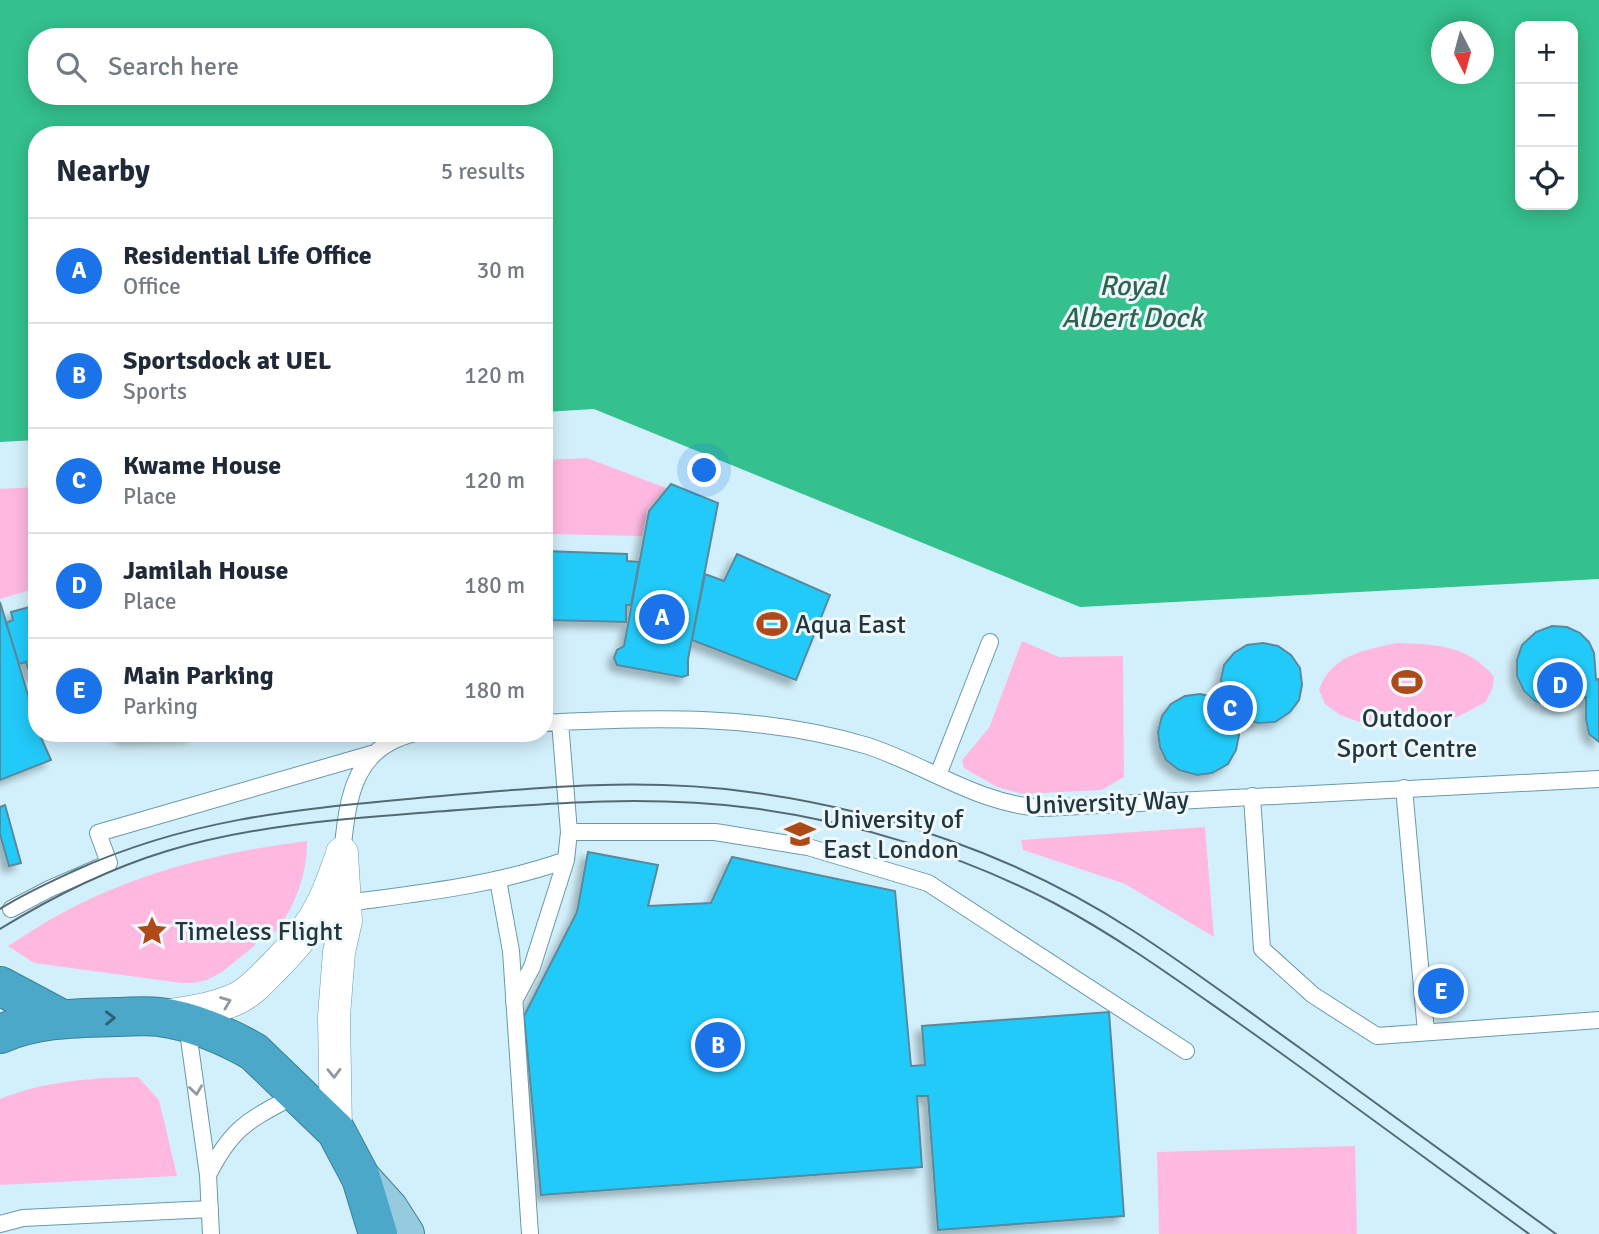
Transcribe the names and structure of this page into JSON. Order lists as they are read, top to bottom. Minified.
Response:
{"streets":{"lane":["University Way"]},"water":["Royal Albert Dock"],"places":{"sports":["Aqua East","Outdoor Sport Centre"],"school or university":["University of East London"],"place":["Timeless Flight"]},"north":"bottom","page":{"map_buttons":["+","−"],"search":"Search here","heading":["Nearby","5 results"],"list":[{"mark":"A","name":"Residential Life Office","note":"Office","value":"30 m"},{"mark":"B","name":"Sportsdock at UEL","note":"Sports","value":"120 m"},{"mark":"C","name":"Kwame House","note":"Place","value":"120 m"},{"mark":"D","name":"Jamilah House","note":"Place","value":"180 m"},{"mark":"E","name":"Main Parking","note":"Parking","value":"180 m"}],"pins":["A","D","C","E","B"]}}
